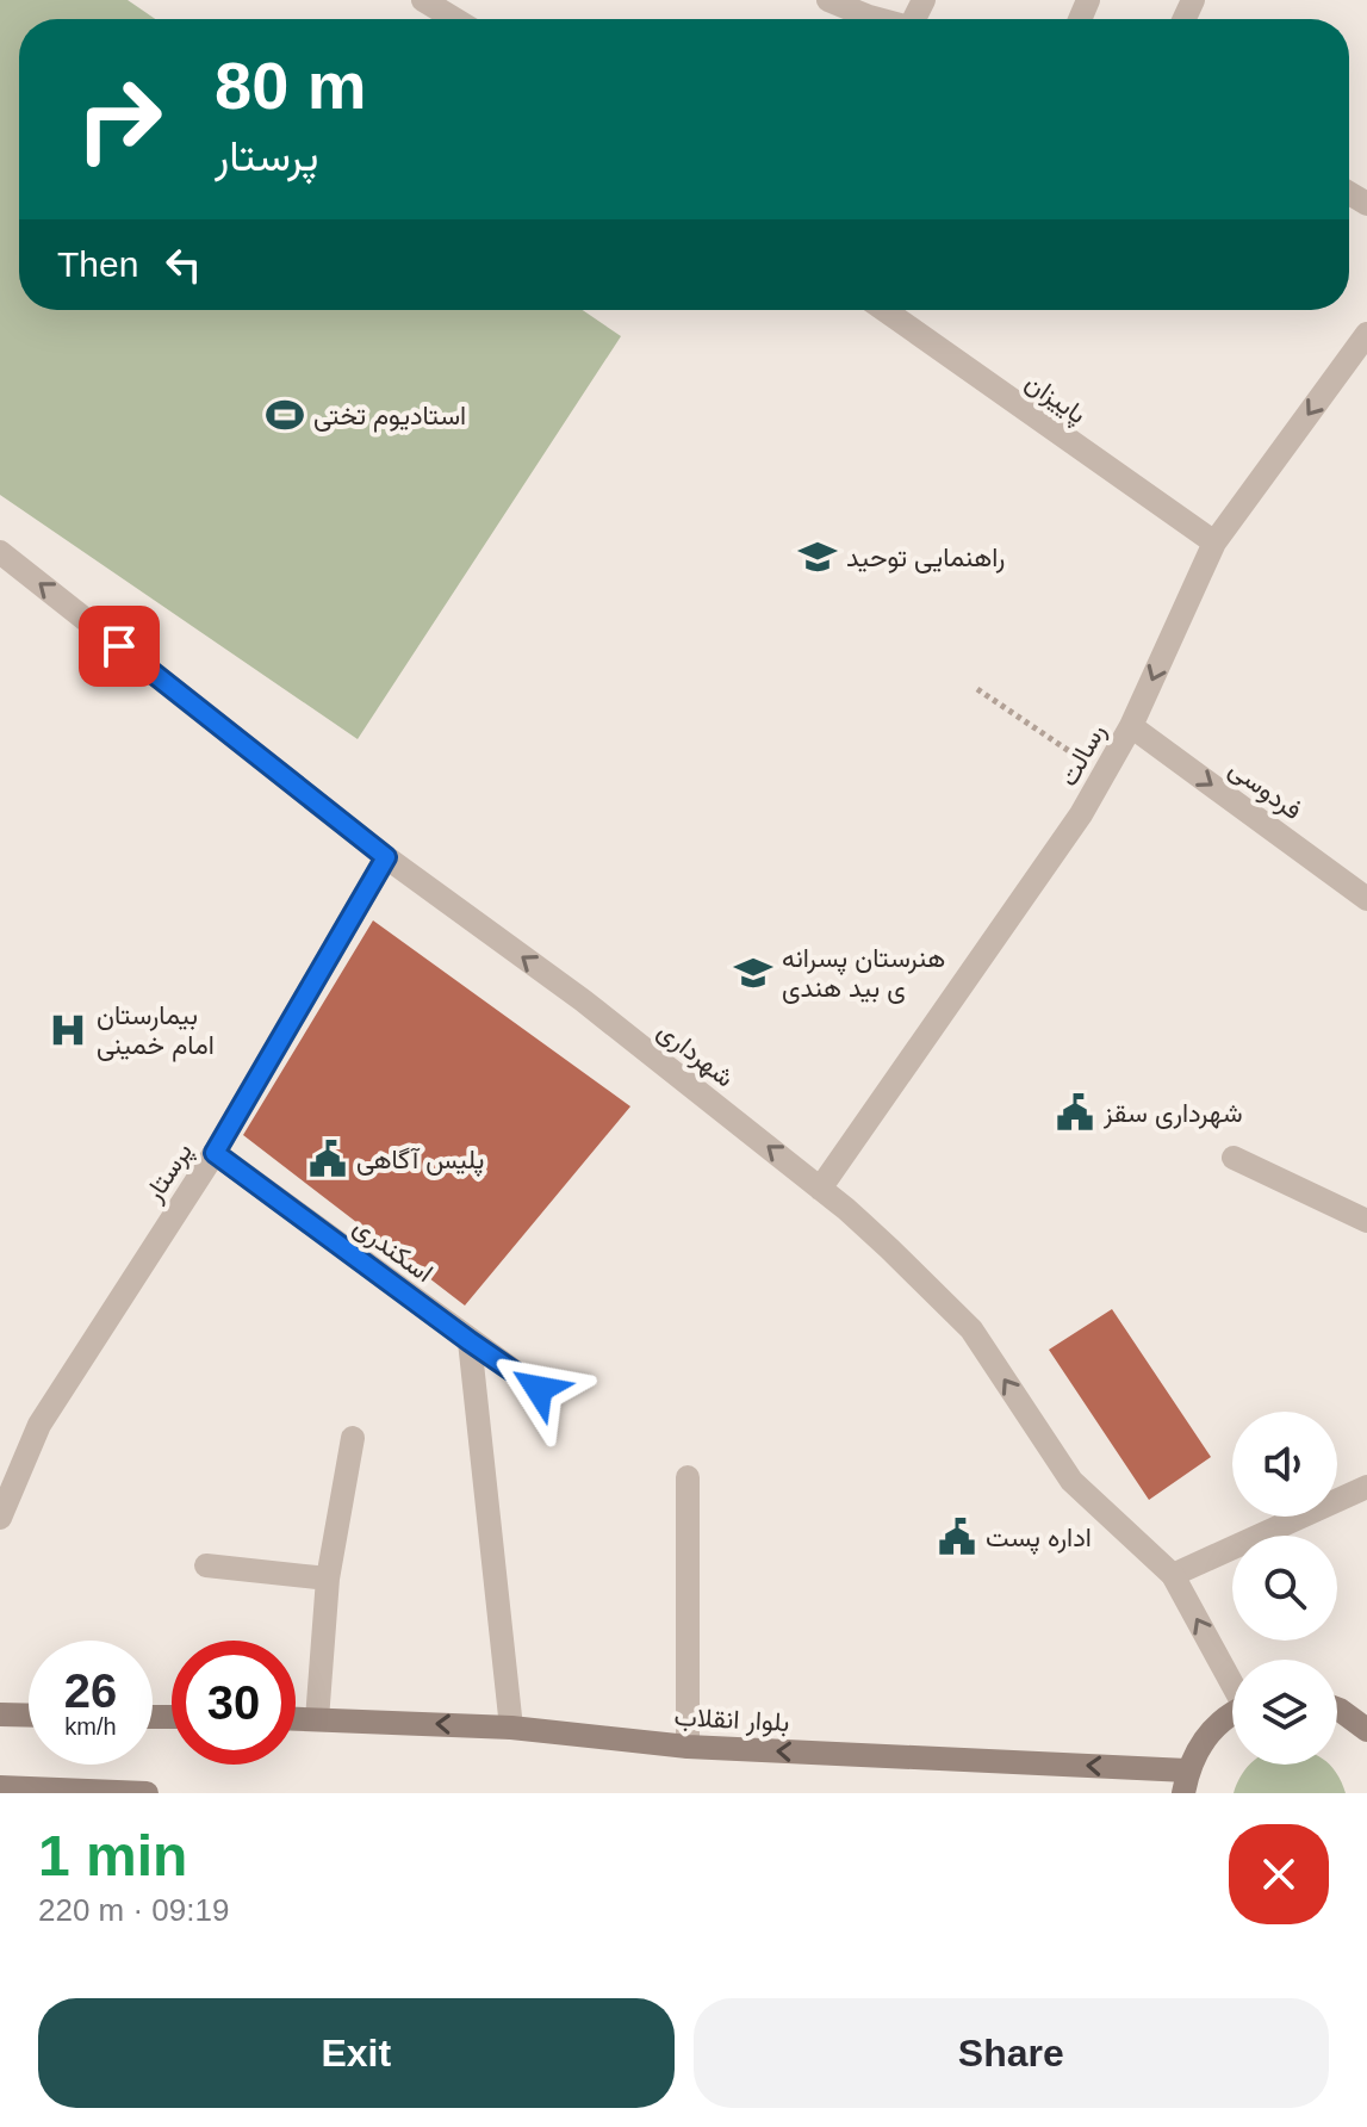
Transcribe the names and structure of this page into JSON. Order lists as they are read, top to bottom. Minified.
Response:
{"streets":{"main road":["بلوار انقلاب"],"street":["پاییزان","رسالت","فردوسی","شهرداری","پرستار","اسکندری"]},"crossings":[["پاییزان","رسالت"],["رسالت","فردوسی"],["رسالت","شهرداری"],["شهرداری","پرستار"],["پرستار","اسکندری"]],"one_way":["رسالت","فردوسی","شهرداری","بلوار انقلاب"],"places":{"sports":["استادیوم تختی"],"school or university":["راهنمایی توحید","هنرستان پسرانه ی بید هندی"],"hospital":["بیمارستان امام خمینی"],"public building":["شهرداری سقز","پلیس آگاهی","اداره پست"]},"page":{"turn":["80 m","پرستار"],"then":"Then","speed":"26 km/h","limit":"30","heading":["1 min","220 m · 09:19"],"buttons":["Exit","Share"]}}
